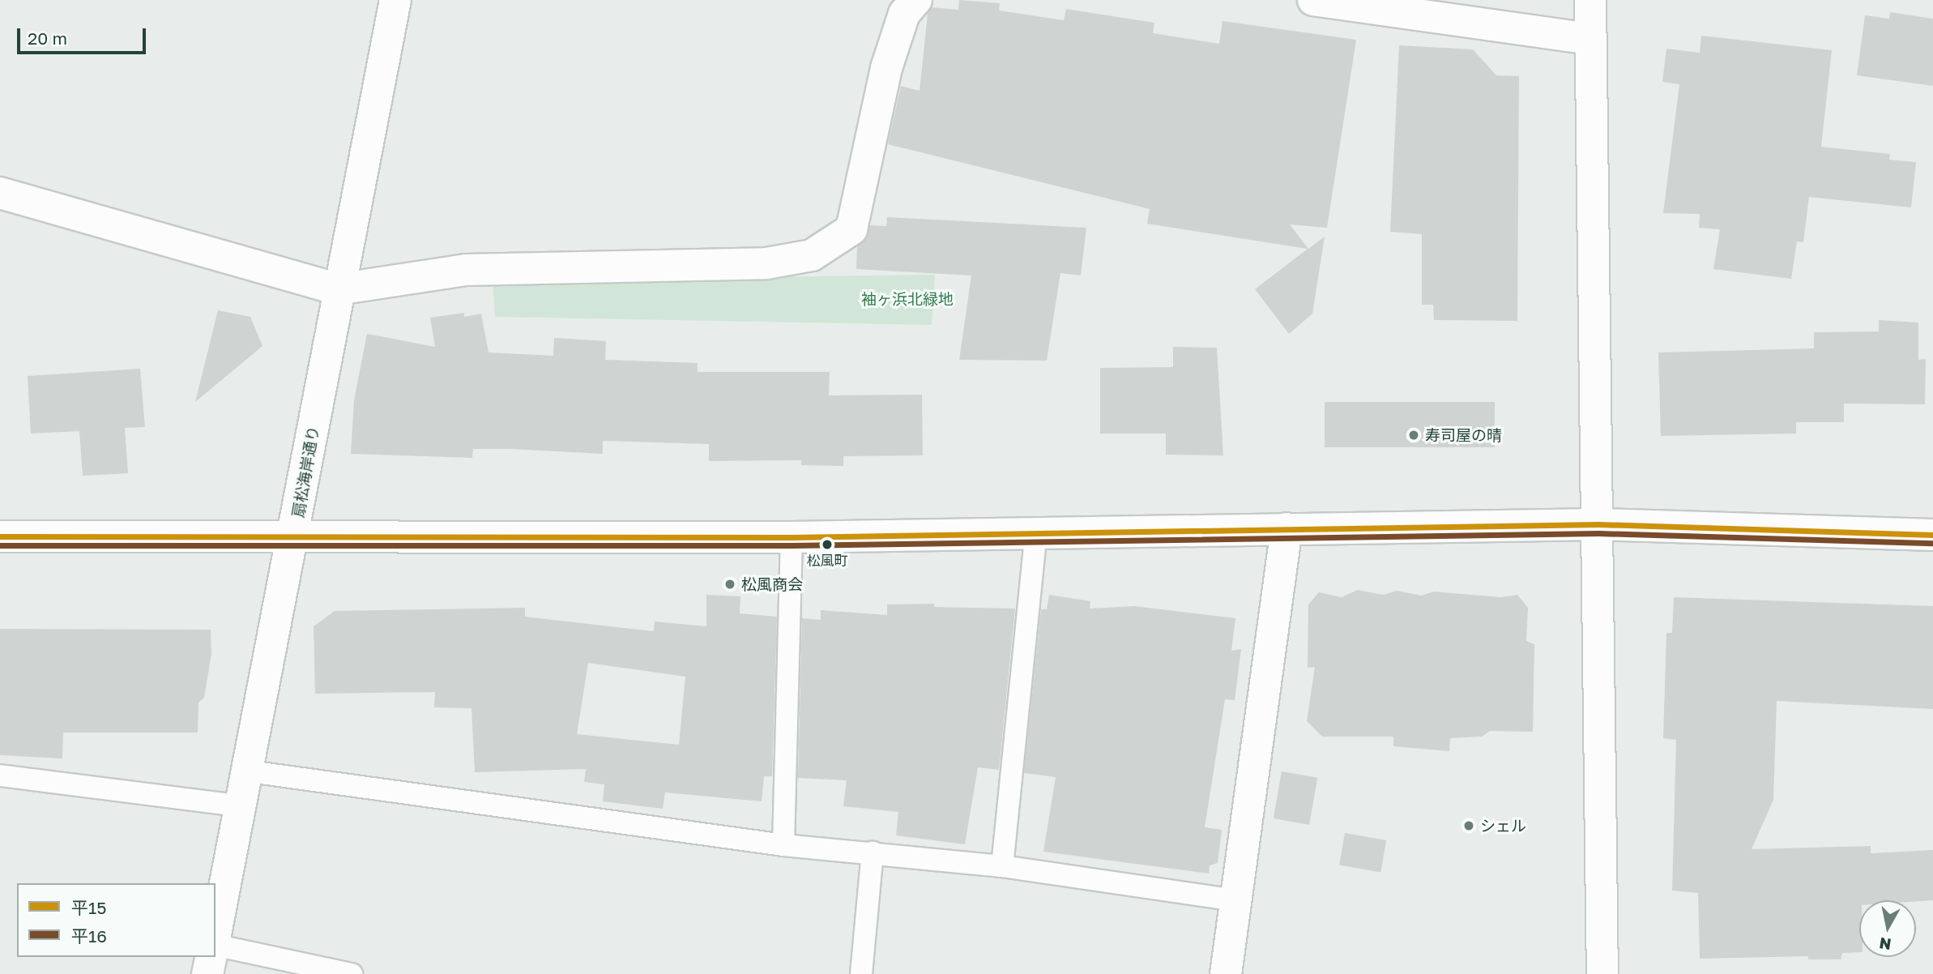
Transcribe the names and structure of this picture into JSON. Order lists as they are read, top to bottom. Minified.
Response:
{"streets":{"street":["扇松海岸通り"]},"parks":["袖ヶ浜北緑地"],"places":["寿司屋の晴","松風町","松風商会","シェル"],"lines":["transit line 平15","transit line 平16"],"legend":["平15","平16"],"scale_bar":"20 m","north":"bottom"}
